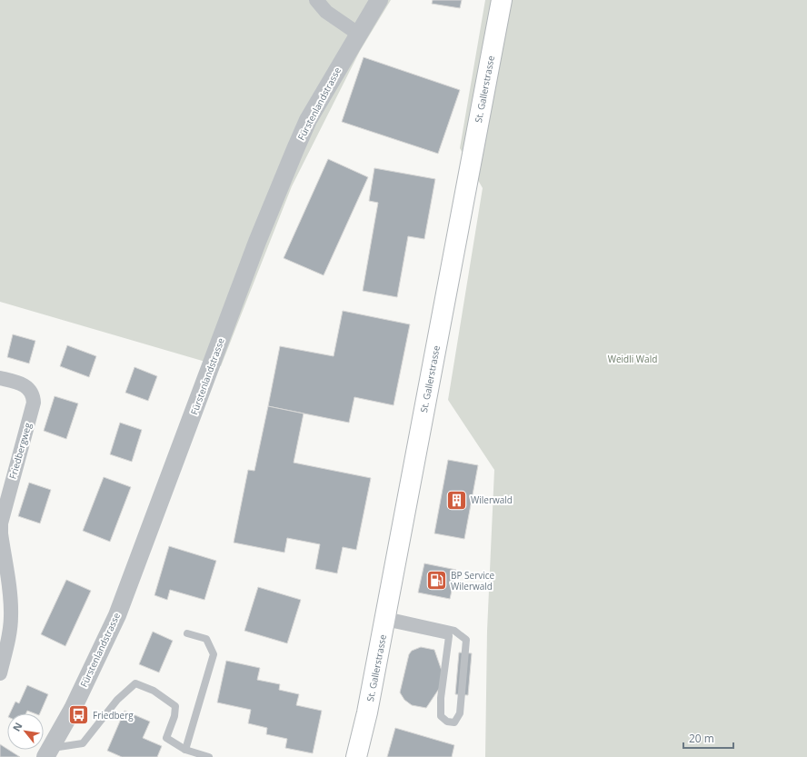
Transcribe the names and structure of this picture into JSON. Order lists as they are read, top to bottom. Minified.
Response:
{"streets":{"main road":["St. Gallerstrasse"],"street":["Fürstenlandstrasse","Friedbergweg"]},"parks":["Weidli Wald"],"places":{"building":["Wilerwald"],"fuel station":["BP Service Wilerwald"],"bus stop":["Friedberg"]},"scale_bar":"20 m","north":"top left"}
